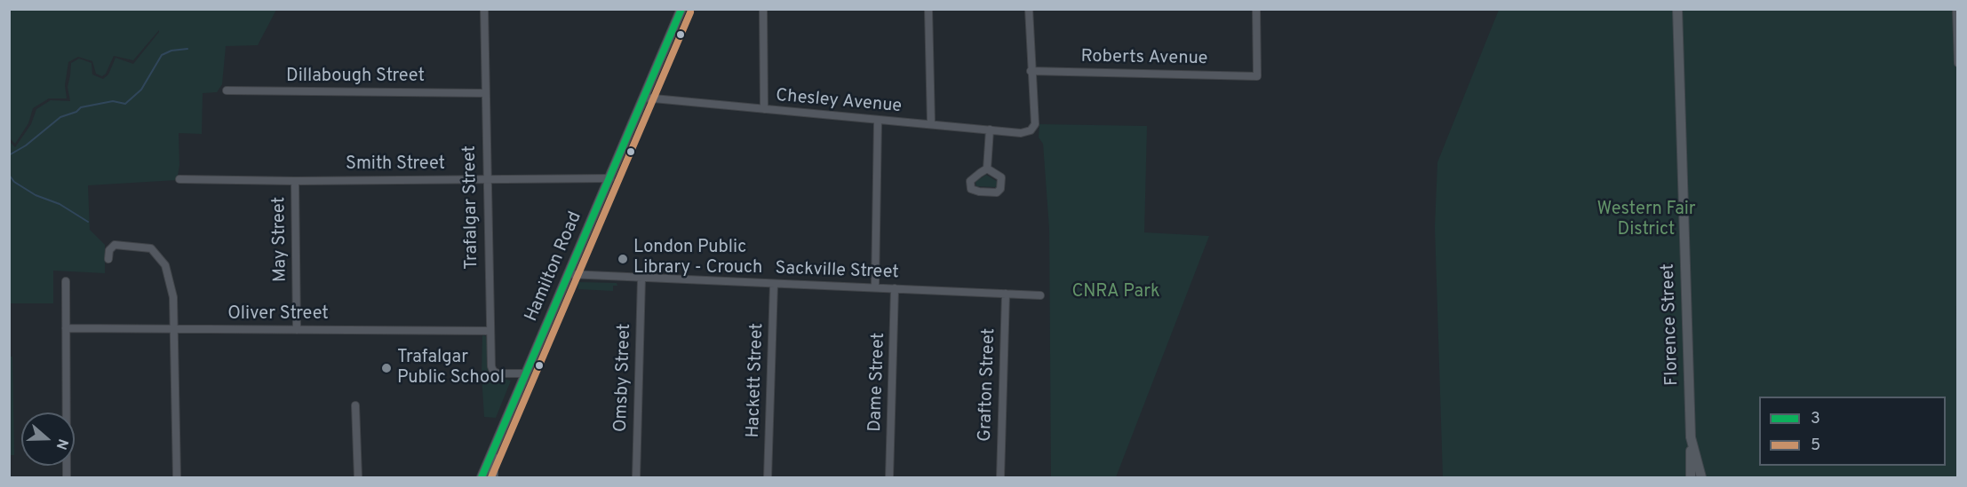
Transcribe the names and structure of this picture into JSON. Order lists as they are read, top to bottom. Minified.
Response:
{"streets":{"main road":["Hamilton Road","Florence Street"],"street":["Roberts Avenue","Dillabough Street","Chesley Avenue","Smith Street","Trafalgar Street","May Street","Sackville Street","Oliver Street","Omsby Street","Hackett Street","Dame Street","Grafton Street"]},"crossings":[["Roberts Avenue","Chesley Avenue"],["Dillabough Street","Trafalgar Street"],["Chesley Avenue","Hamilton Road"],["Smith Street","Trafalgar Street"],["Smith Street","May Street"],["Smith Street","Hamilton Road"],["Trafalgar Street","Hamilton Road"],["Trafalgar Street","Oliver Street"],["May Street","Oliver Street"],["Hamilton Road","Sackville Street"],["Sackville Street","Omsby Street"],["Sackville Street","Hackett Street"],["Sackville Street","Dame Street"],["Sackville Street","Grafton Street"]],"parks":["Western Fair District","CNRA Park"],"places":["London Public Library - Crouch","Trafalgar Public School"],"lines":["transit line 3","transit line 5"],"legend":["3","5"],"north":"right"}
